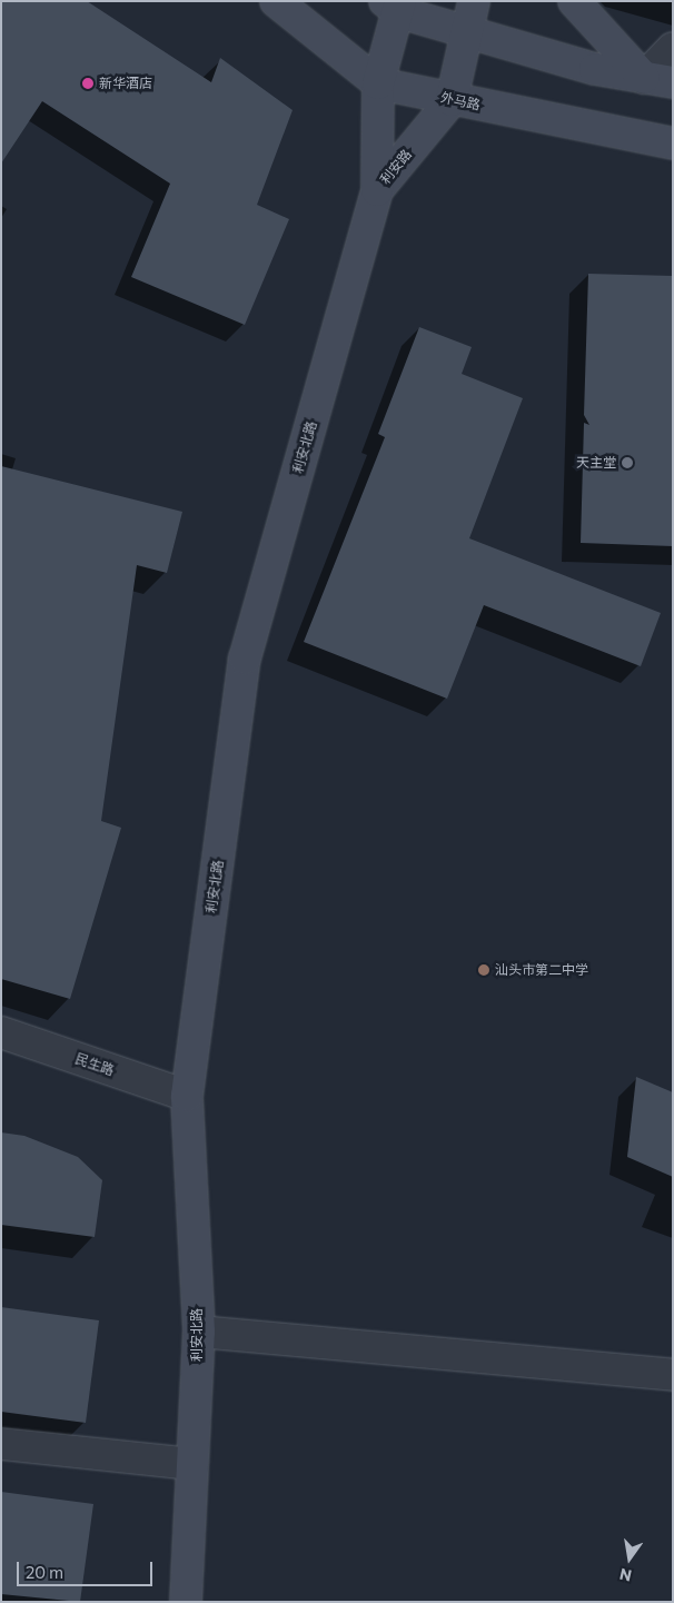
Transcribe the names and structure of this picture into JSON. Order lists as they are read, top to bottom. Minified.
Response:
{"streets":{"street":["外马路","利安路","利安北路","民生路"]},"crossings":[["外马路","利安路"],["利安路","利安北路"],["利安北路","民生路"]],"places":["新华酒店","天主堂","汕头市第二中学"],"scale_bar":"20 m","north":"bottom"}
